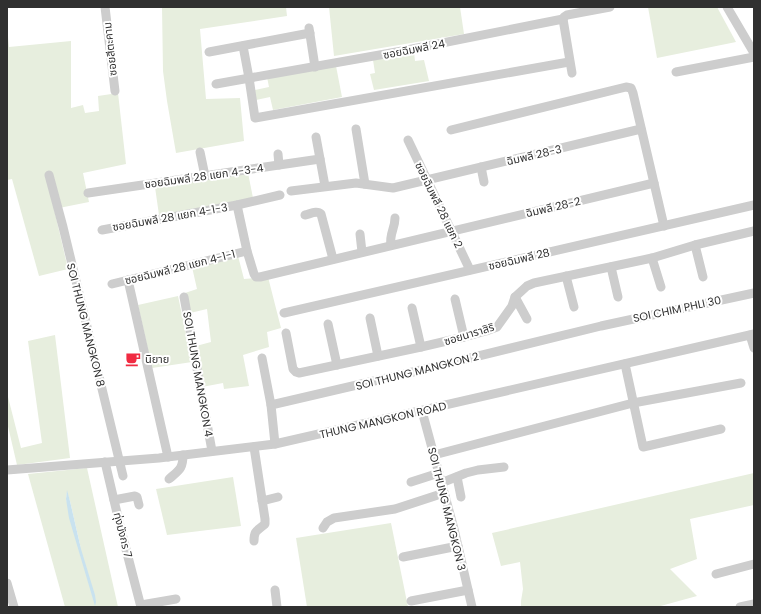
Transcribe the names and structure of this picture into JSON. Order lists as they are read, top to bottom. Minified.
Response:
{"streets":{"street":["ซอยสีตะคาม","ซอยฉิมพลี 24","ฉิมพลี 28-3","ซอยฉิมพลี 28 แยก 4-3-4","ซอยฉิมพลี 28 แยก 2","ฉิมพลี 28-2","ซอยฉิมพลี 28 แยก 4-1-3","ซอยฉิมพลี 28","ซอยฉิมพลี 28 แยก 4-1-1","SOI CHIM PHLI 30","SOI THUNG MANGKON 8","ซอยนาราสิริ","SOI THUNG MANGKON 2","SOI THUNG MANGKON 4","THUNG MANGKON ROAD","SOI THUNG MANGKON 3","ทุ่งมังกร 7"]},"crossings":[["ฉิมพลี 28-3","ซอยฉิมพลี 28 แยก 2"],["ซอยฉิมพลี 28 แยก 2","ฉิมพลี 28-2"],["ซอยฉิมพลี 28 แยก 2","ซอยฉิมพลี 28"],["ฉิมพลี 28-2","ซอยฉิมพลี 28 แยก 4-1-1"],["SOI CHIM PHLI 30","SOI THUNG MANGKON 2"],["SOI THUNG MANGKON 8","THUNG MANGKON ROAD"],["SOI THUNG MANGKON 4","THUNG MANGKON ROAD"],["THUNG MANGKON ROAD","SOI THUNG MANGKON 3"],["THUNG MANGKON ROAD","ทุ่งมังกร 7"]],"places":{"cafe":["นิยาย"]}}
